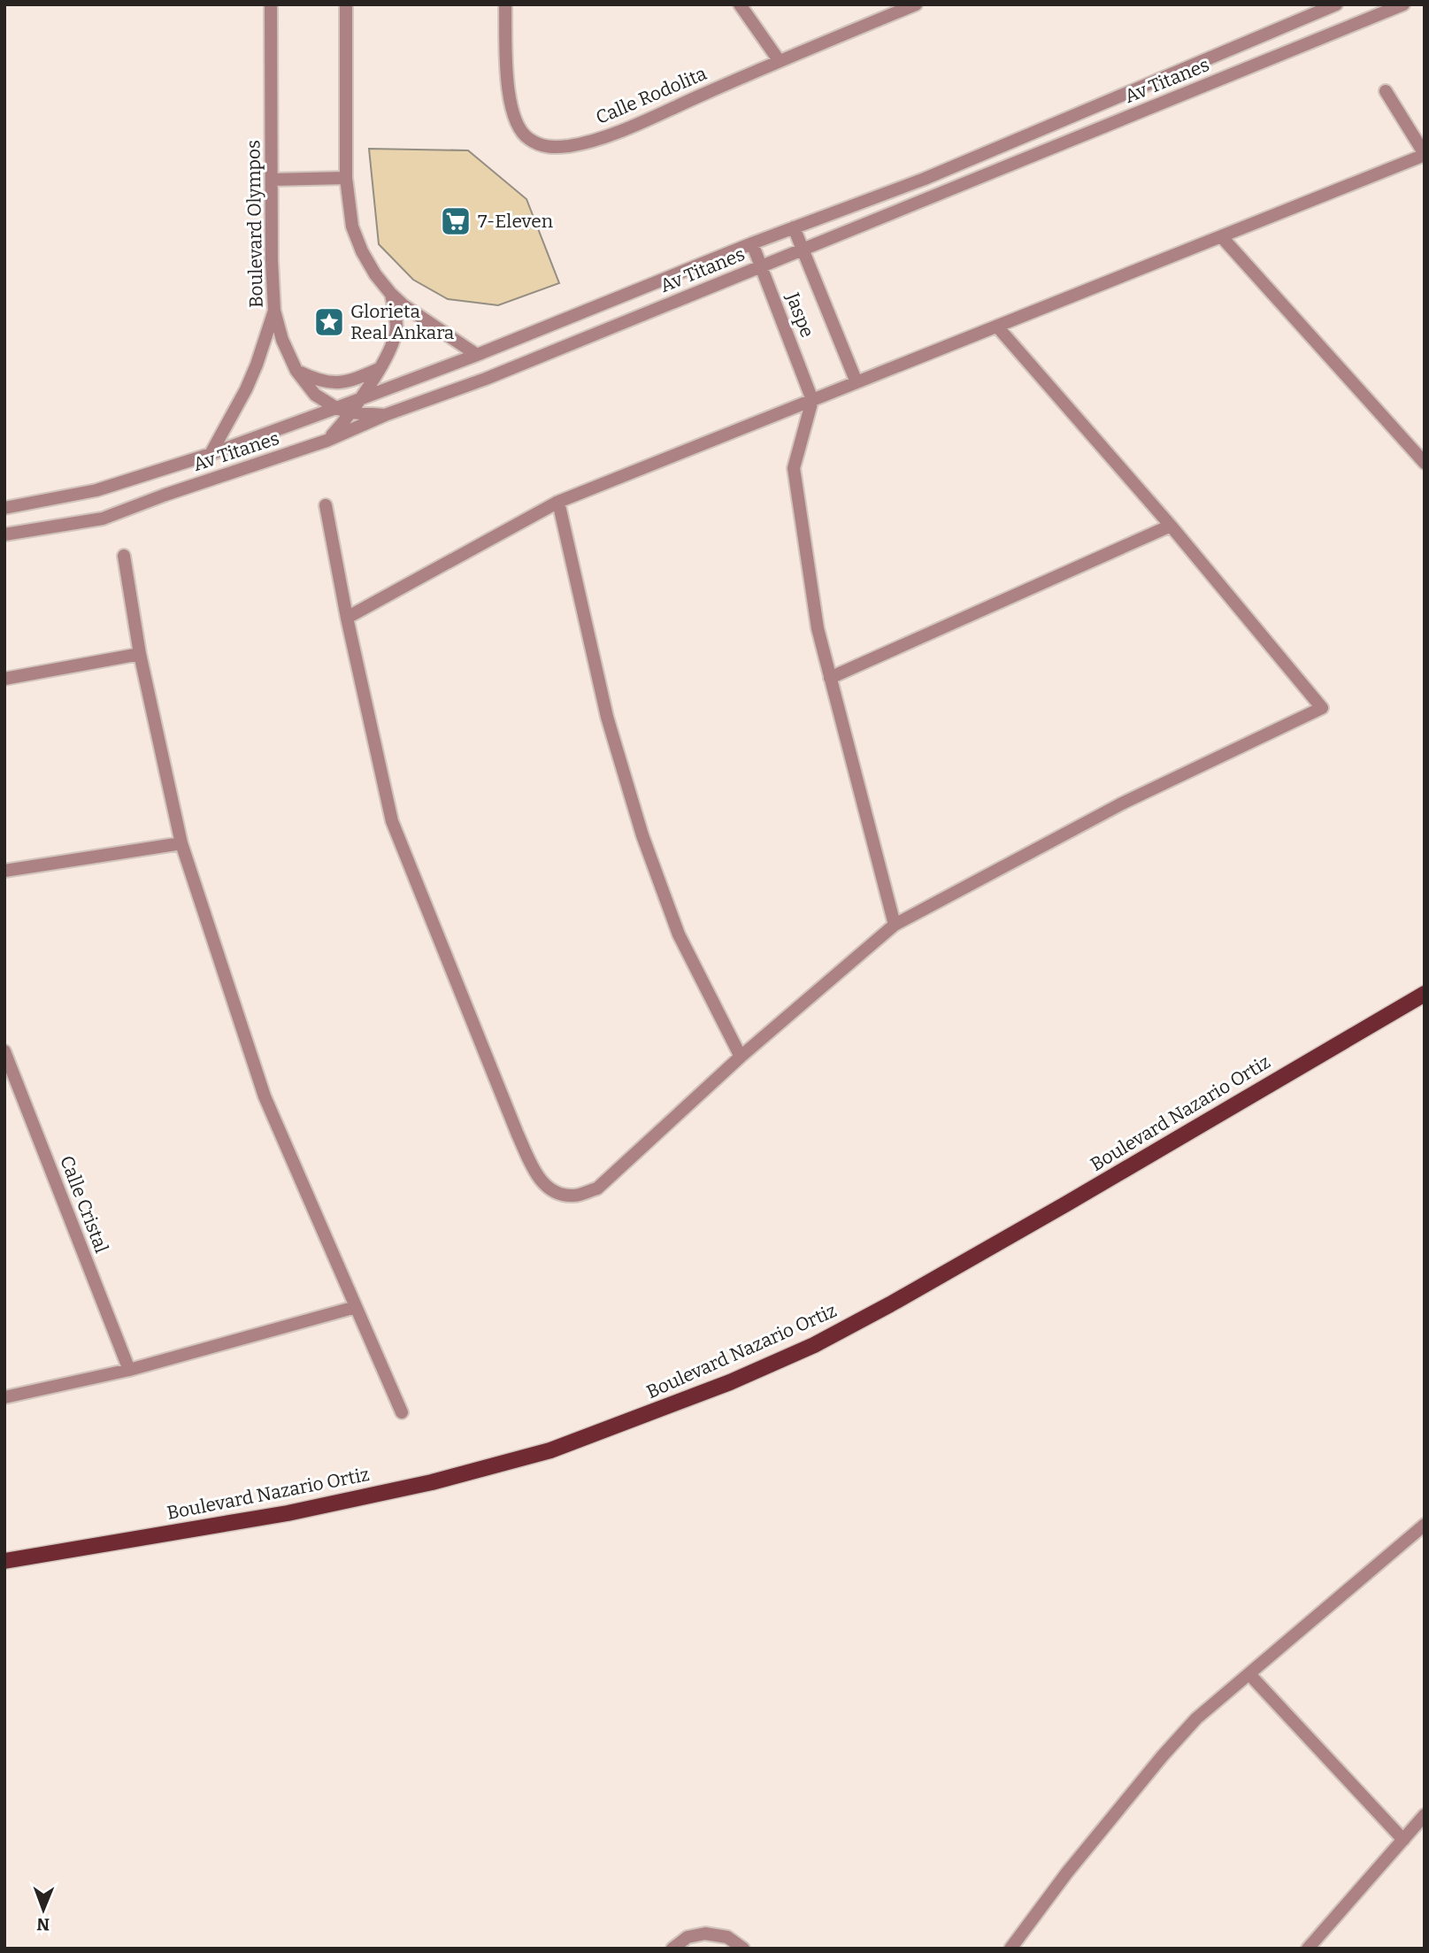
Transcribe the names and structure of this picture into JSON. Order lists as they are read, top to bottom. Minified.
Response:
{"streets":{"main road":["Boulevard Nazario Ortiz"],"street":["Av Titanes","Calle Rodolita","Boulevard Olympos","Jaspe","Calle Cristal"]},"crossings":[["Av Titanes","Boulevard Olympos"],["Av Titanes","Jaspe"]],"places":{"supermarket":["7-Eleven"],"place":["Glorieta Real Ankara"]},"north":"bottom"}
